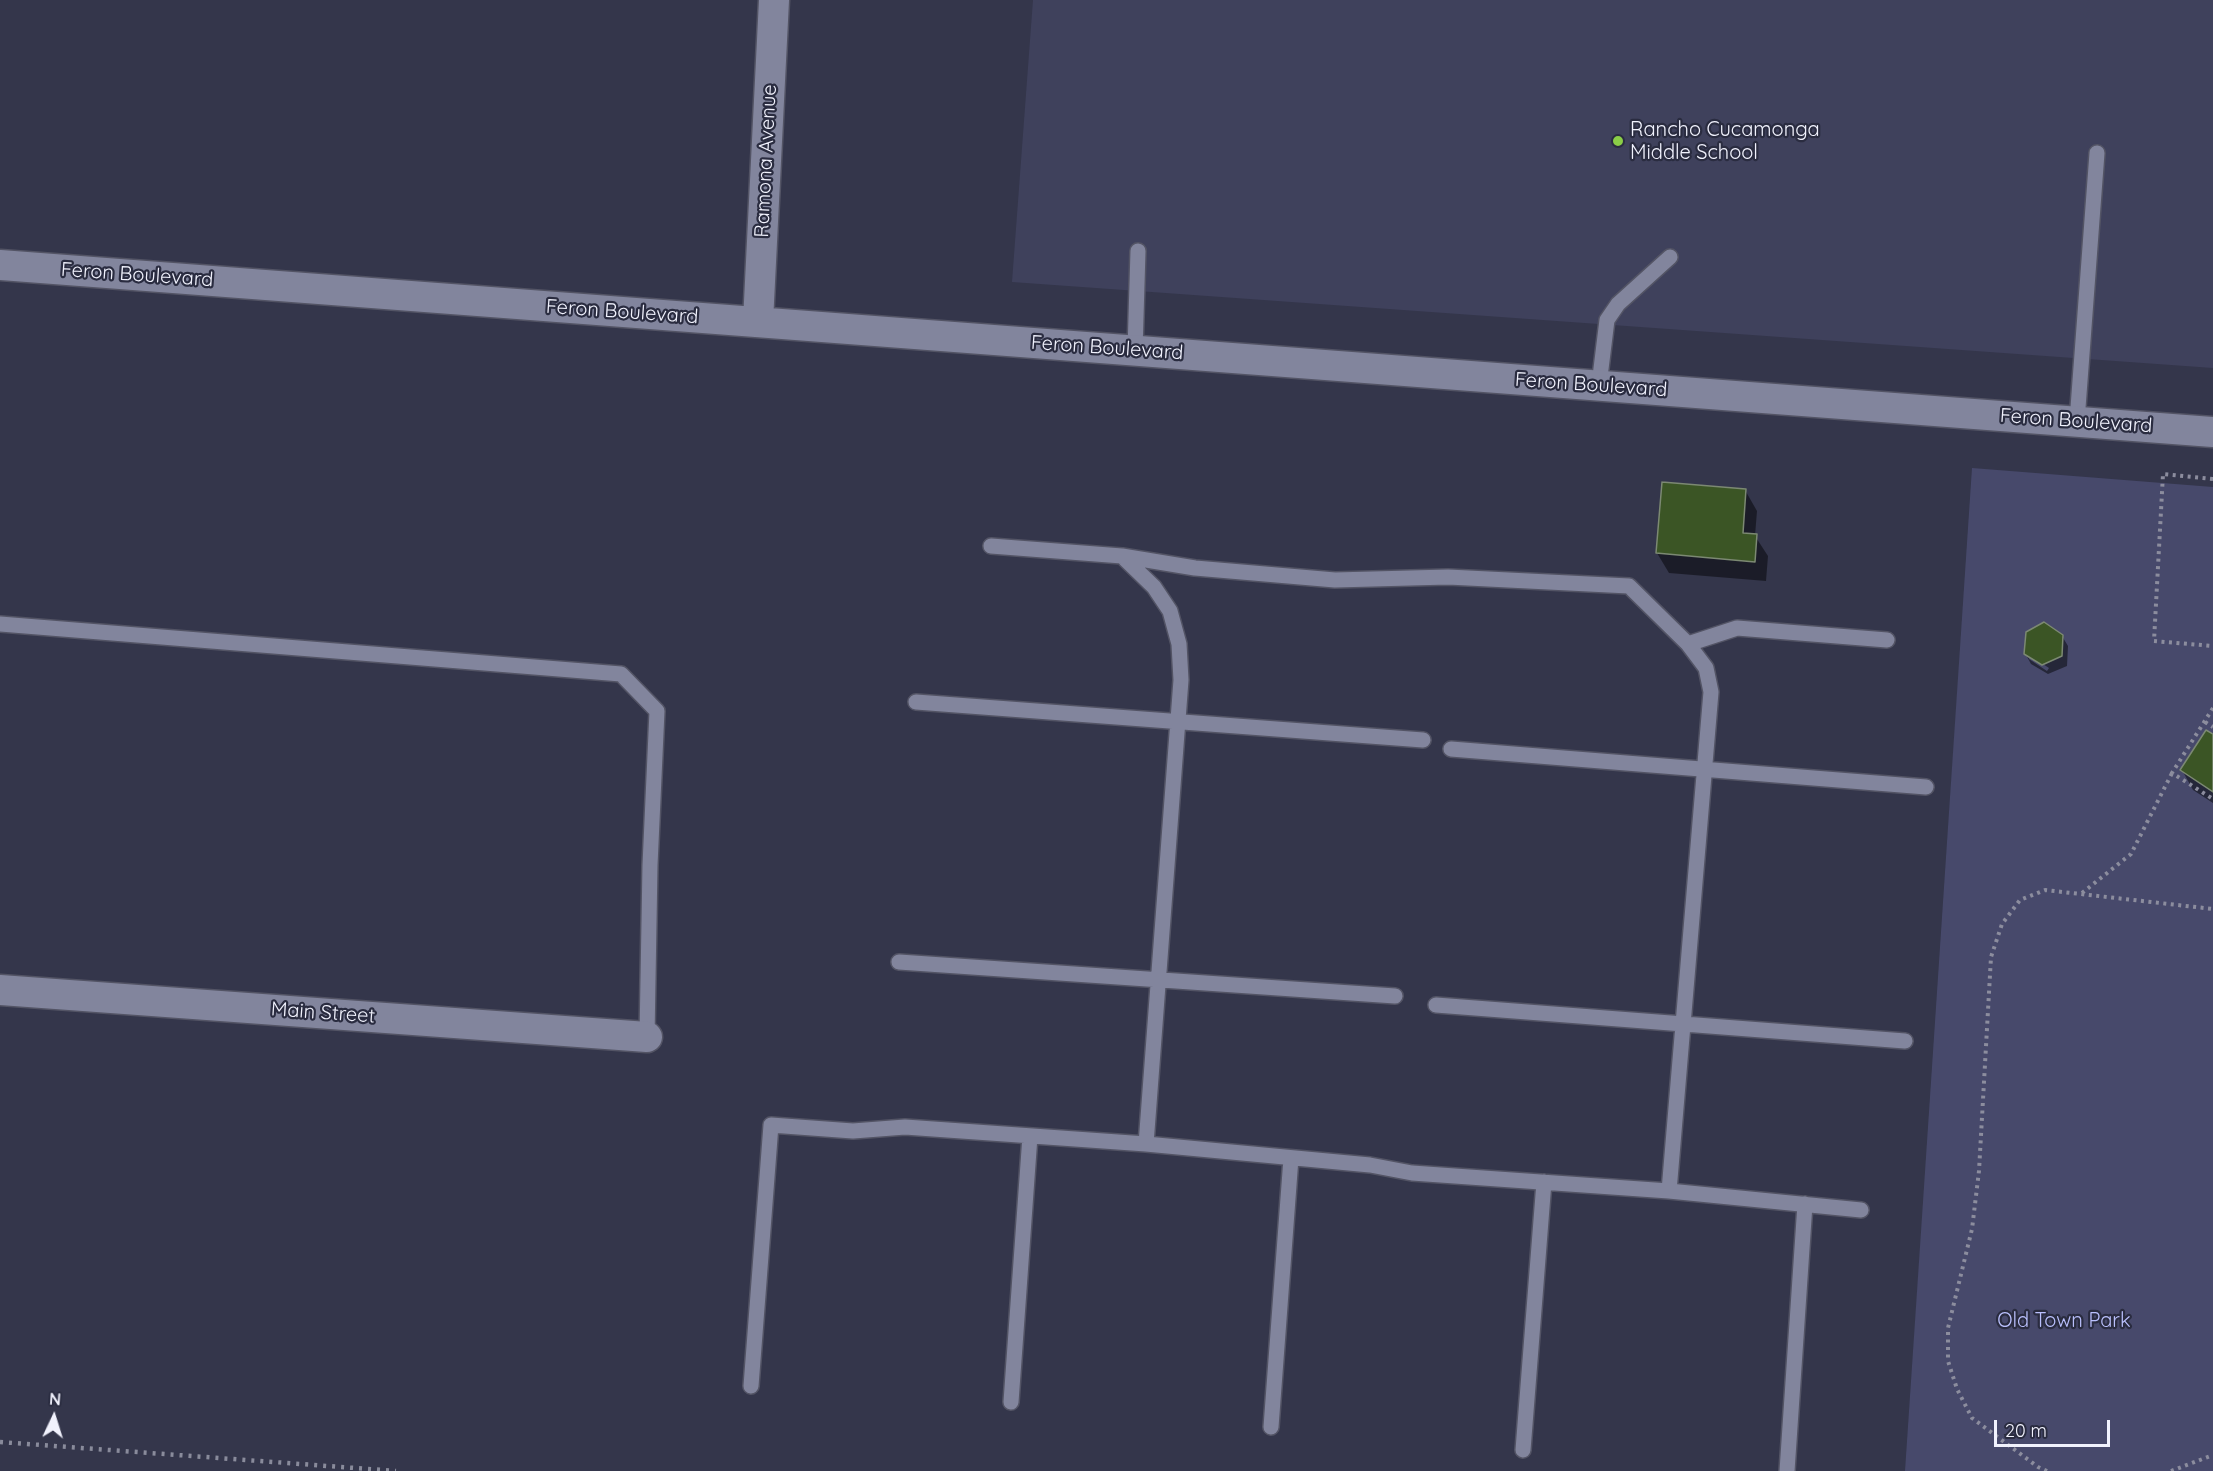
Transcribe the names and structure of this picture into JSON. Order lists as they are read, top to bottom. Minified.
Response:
{"streets":{"street":["Ramona Avenue","Feron Boulevard","Main Street"]},"crossings":[["Ramona Avenue","Feron Boulevard"]],"parks":["Old Town Park"],"places":["Rancho Cucamonga Middle School"],"scale_bar":"20 m","north":"top"}
